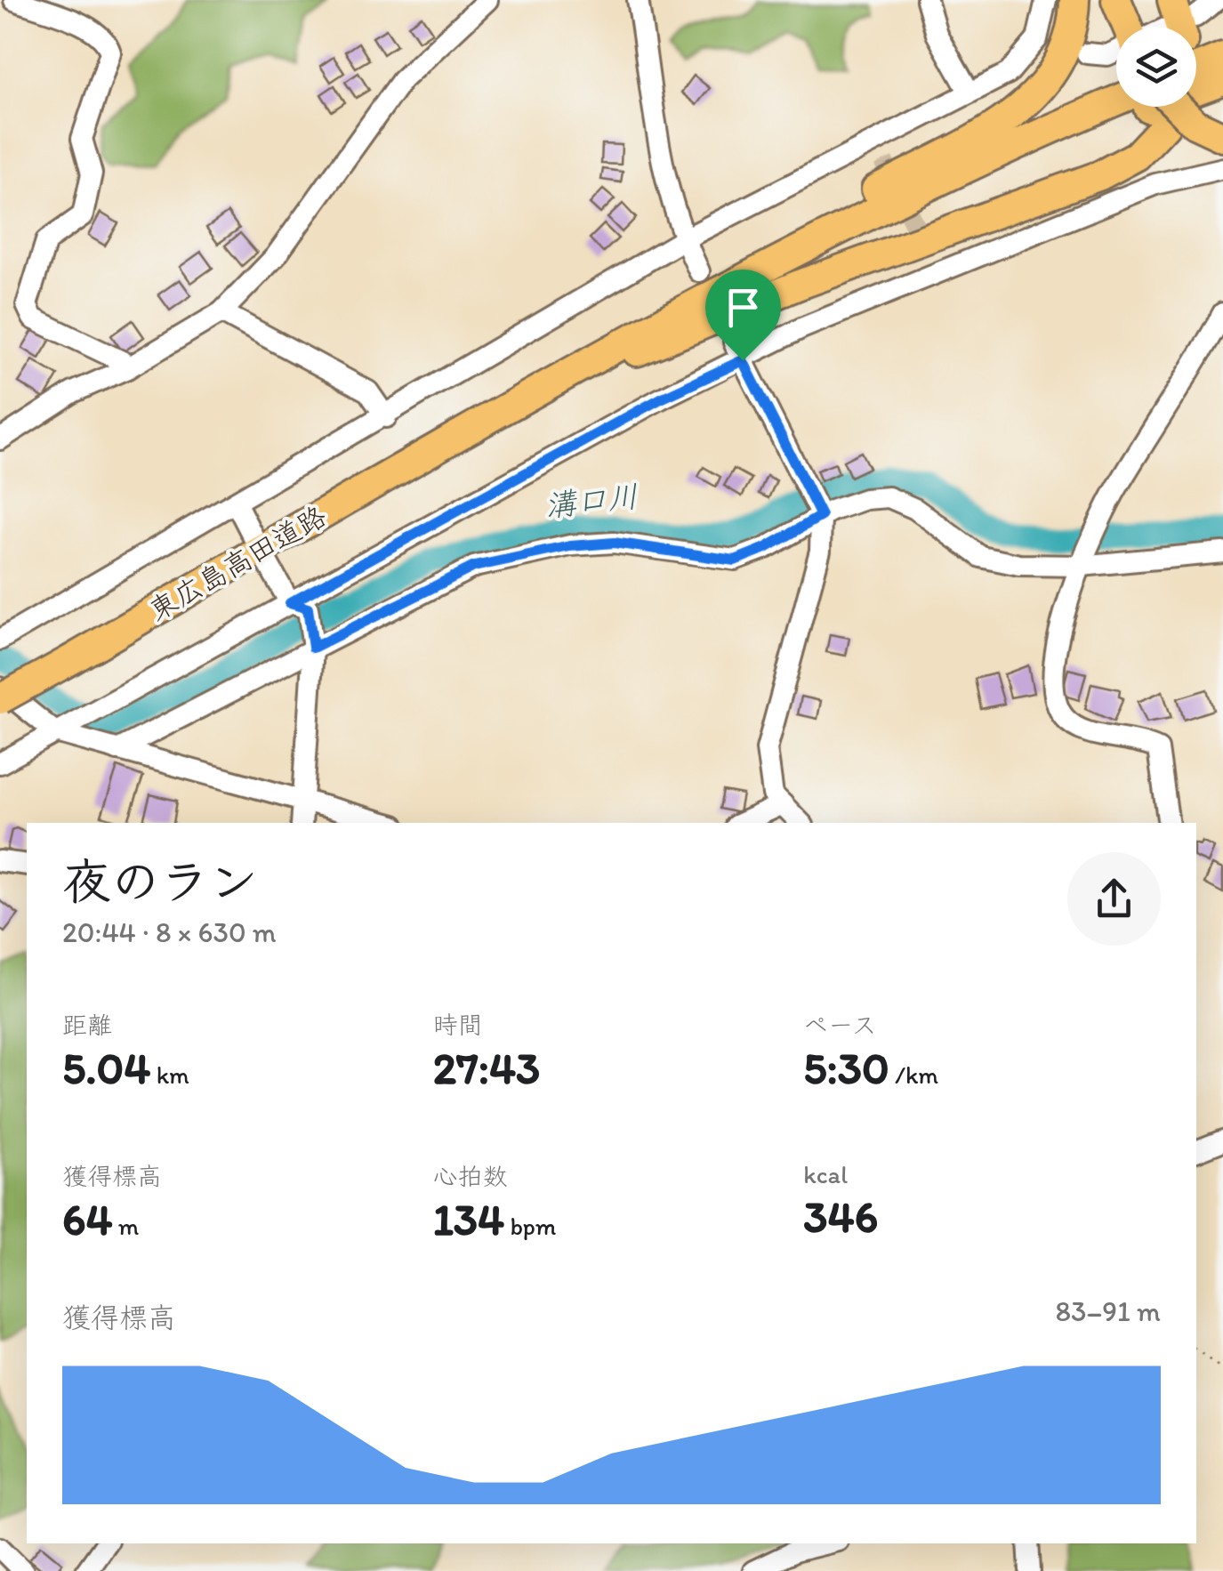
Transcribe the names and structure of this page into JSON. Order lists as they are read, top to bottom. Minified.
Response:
{"streets":{"highway":["東広島高田道路"]},"water":["溝口川"],"page":{"heading":["夜のラン","20:44 · 8 × 630 m"],"stats":[["距離","5.04 km"],["時間","27:43"],["ペース","5:30 /km"],["獲得標高","64 m"],["心拍数","134 bpm"],["kcal","346"]],"chart":["獲得標高","83–91 m"]}}
